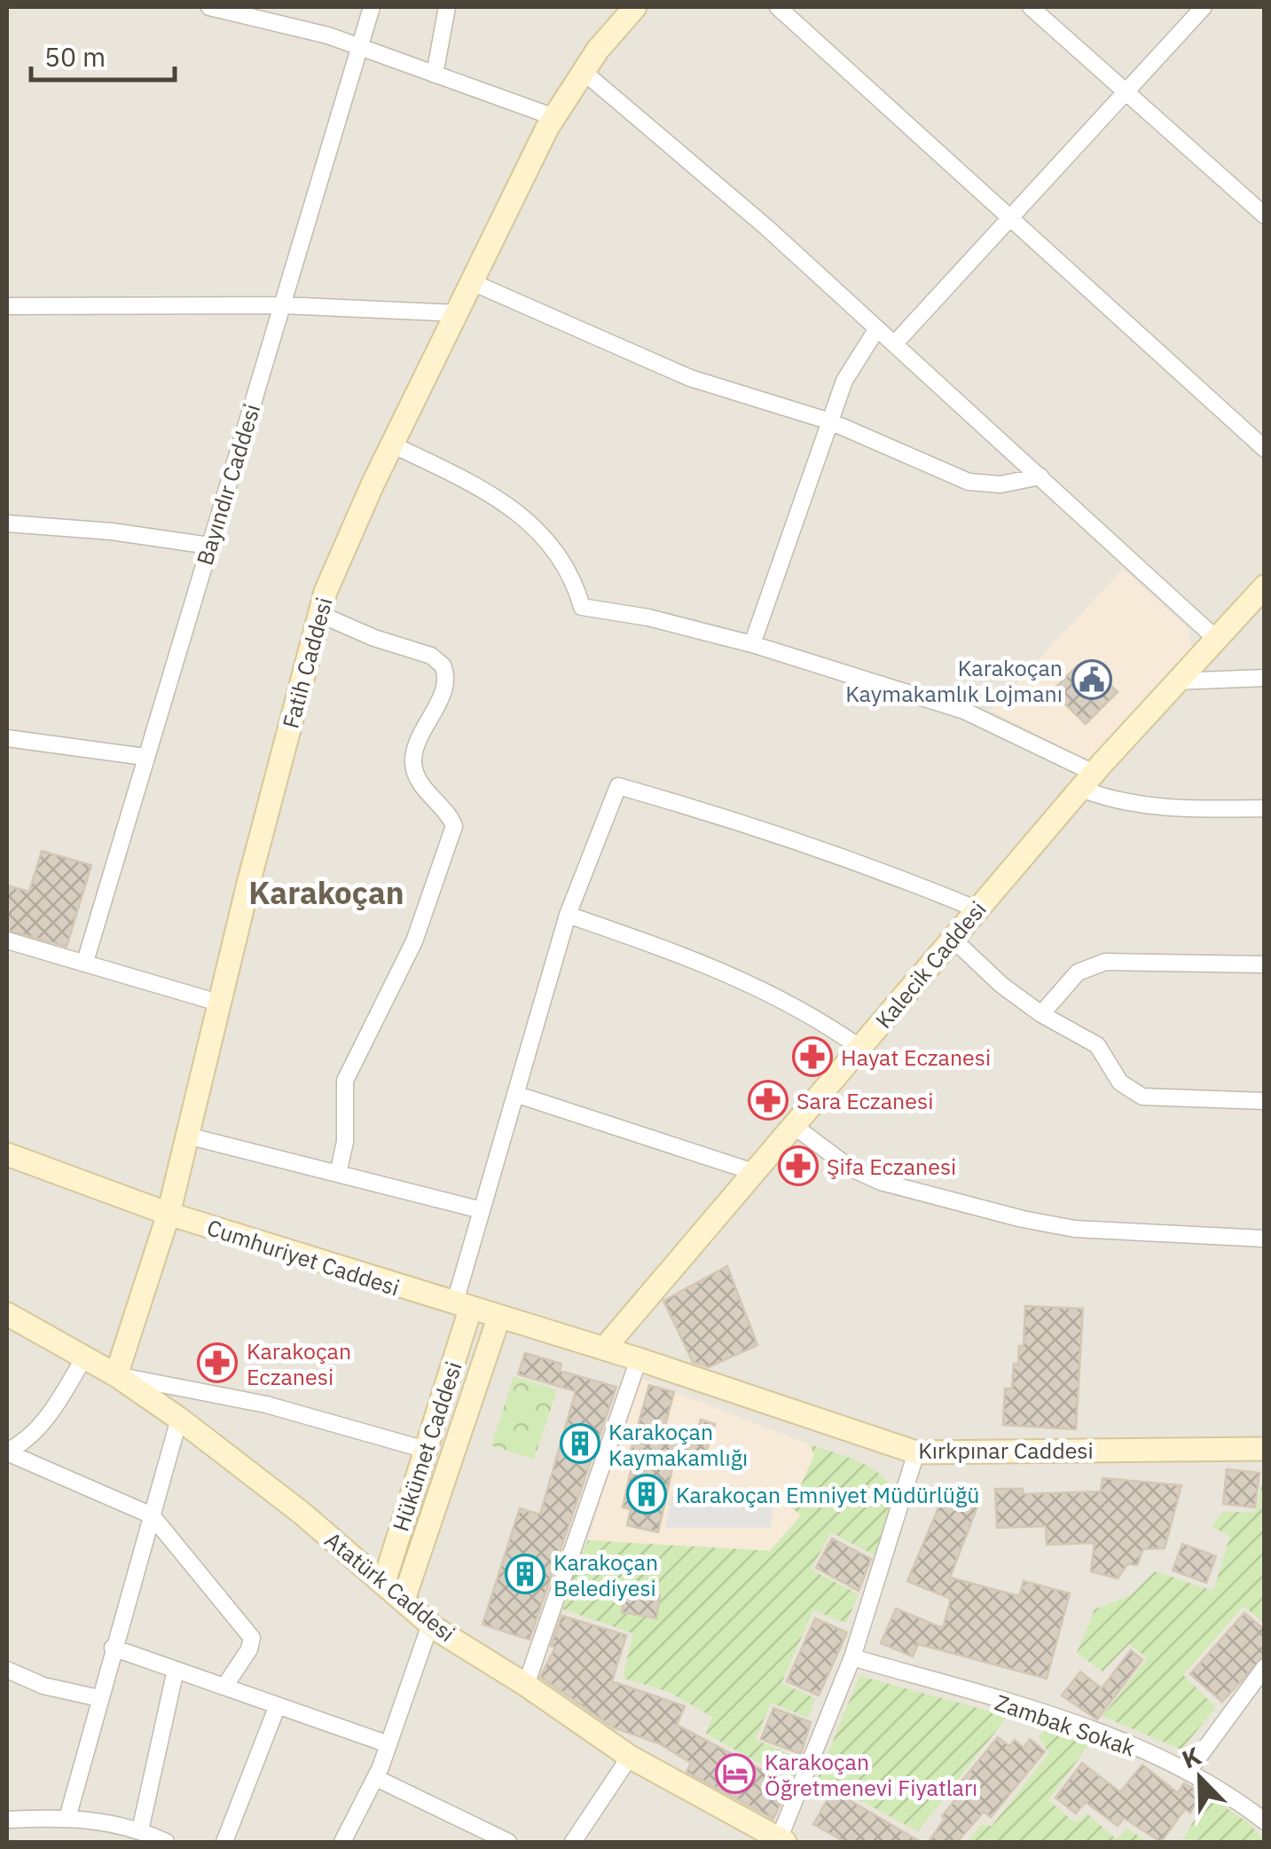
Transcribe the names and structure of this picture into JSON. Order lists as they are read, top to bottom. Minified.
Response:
{"streets":{"street":["Bayındır Caddesi","Fatih Caddesi","Kalecik Caddesi","Cumhuriyet Caddesi","Hükümet Caddesi","Kırkpınar Caddesi","Atatürk Caddesi","Zambak Sokak"]},"crossings":[["Fatih Caddesi","Cumhuriyet Caddesi"],["Fatih Caddesi","Atatürk Caddesi"],["Kalecik Caddesi","Cumhuriyet Caddesi"],["Kalecik Caddesi","Kırkpınar Caddesi"],["Cumhuriyet Caddesi","Hükümet Caddesi"],["Cumhuriyet Caddesi","Kırkpınar Caddesi"],["Hükümet Caddesi","Atatürk Caddesi"]],"districts":["Karakoçan"],"places":{"public building":["Karakoçan Kaymakamlık Lojmanı"],"pharmacy":["Hayat Eczanesi","Sara Eczanesi","Şifa Eczanesi","Karakoçan Eczanesi"],"building":["Karakoçan Kaymakamlığı","Karakoçan Emniyet Müdürlüğü","Karakoçan Belediyesi"],"hotel":["Karakoçan Öğretmenevi Fiyatları"]},"scale_bar":"50 m","north":"top left"}
